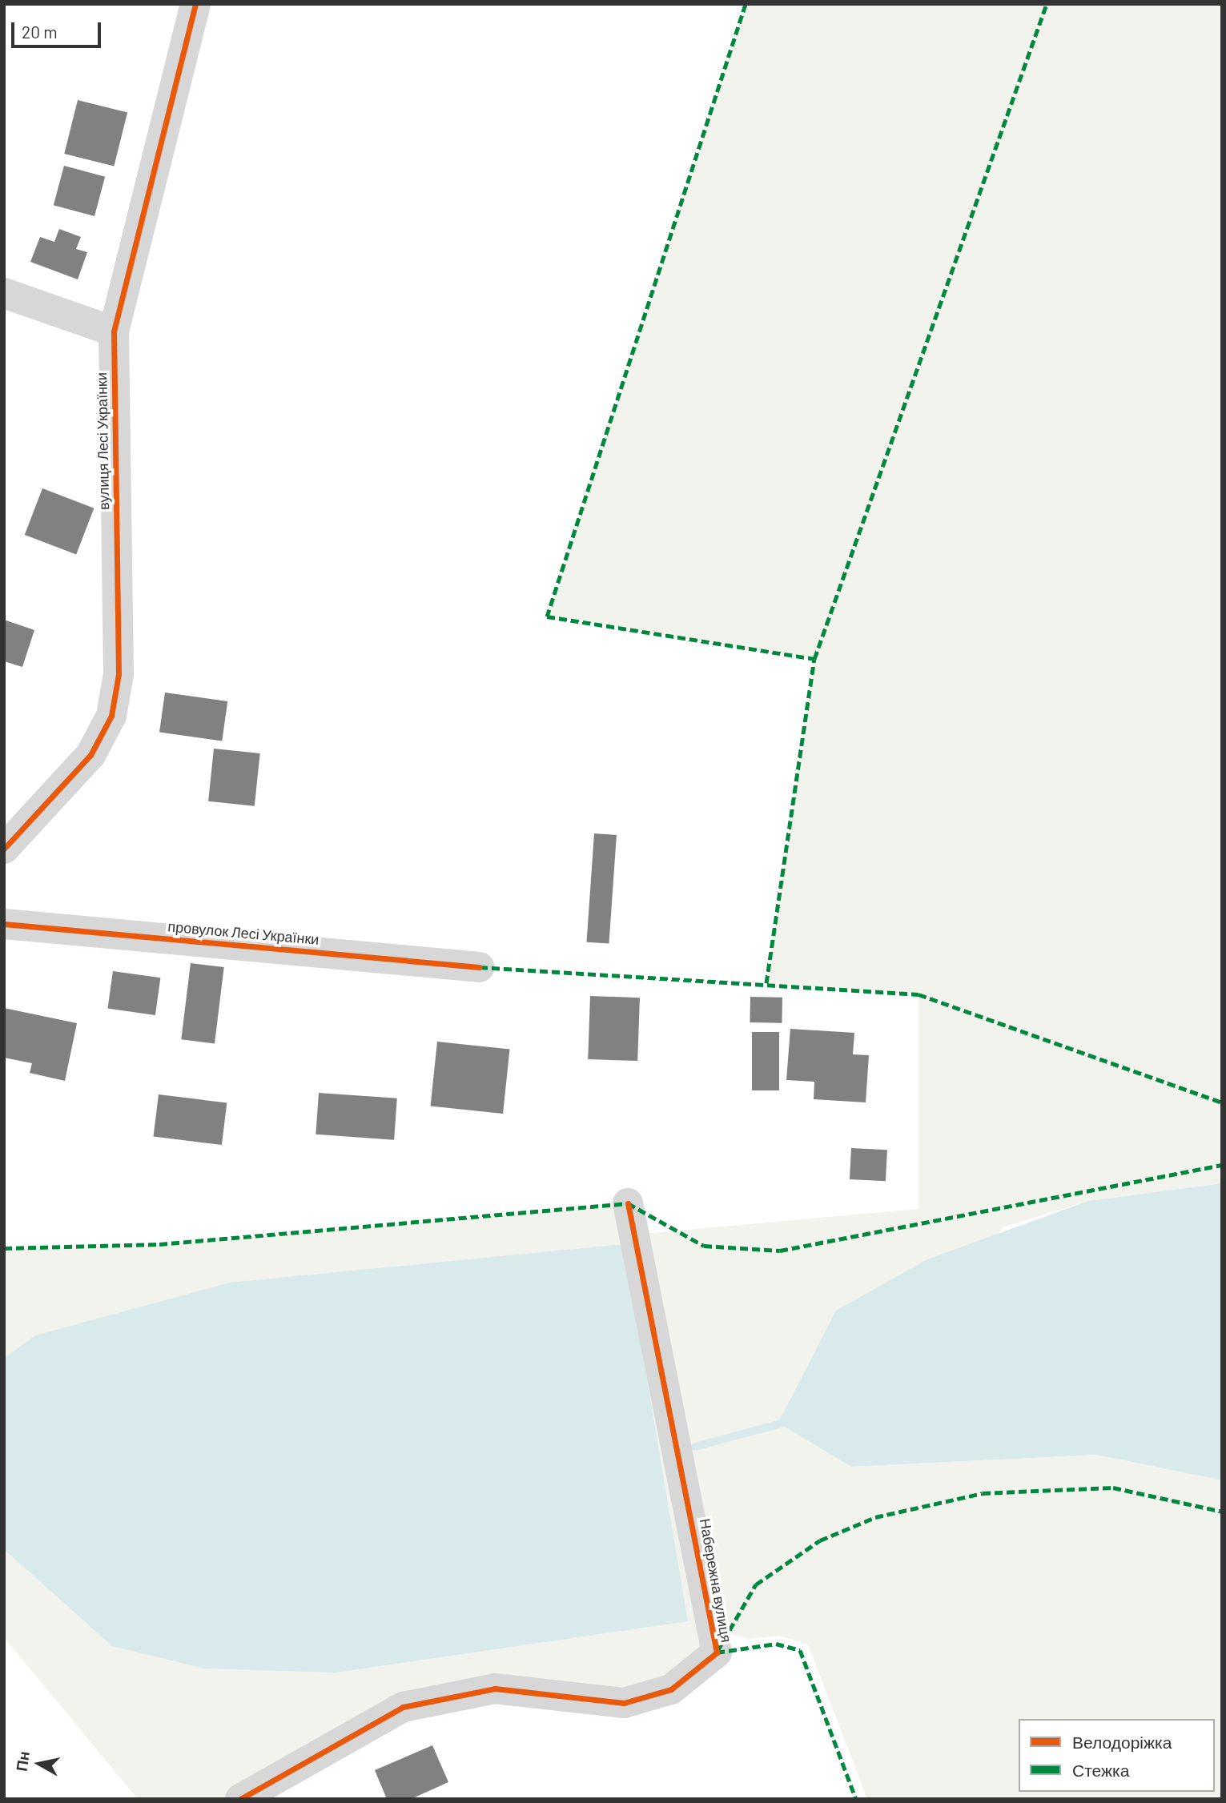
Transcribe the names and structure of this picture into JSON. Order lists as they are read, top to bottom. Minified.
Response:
{"streets":{"street":["вулиця Лесі Українки","провулок Лесі Українки","Набережна вулиця"]},"legend":["Велодоріжка","Стежка"],"scale_bar":"20 m","north":"left"}
